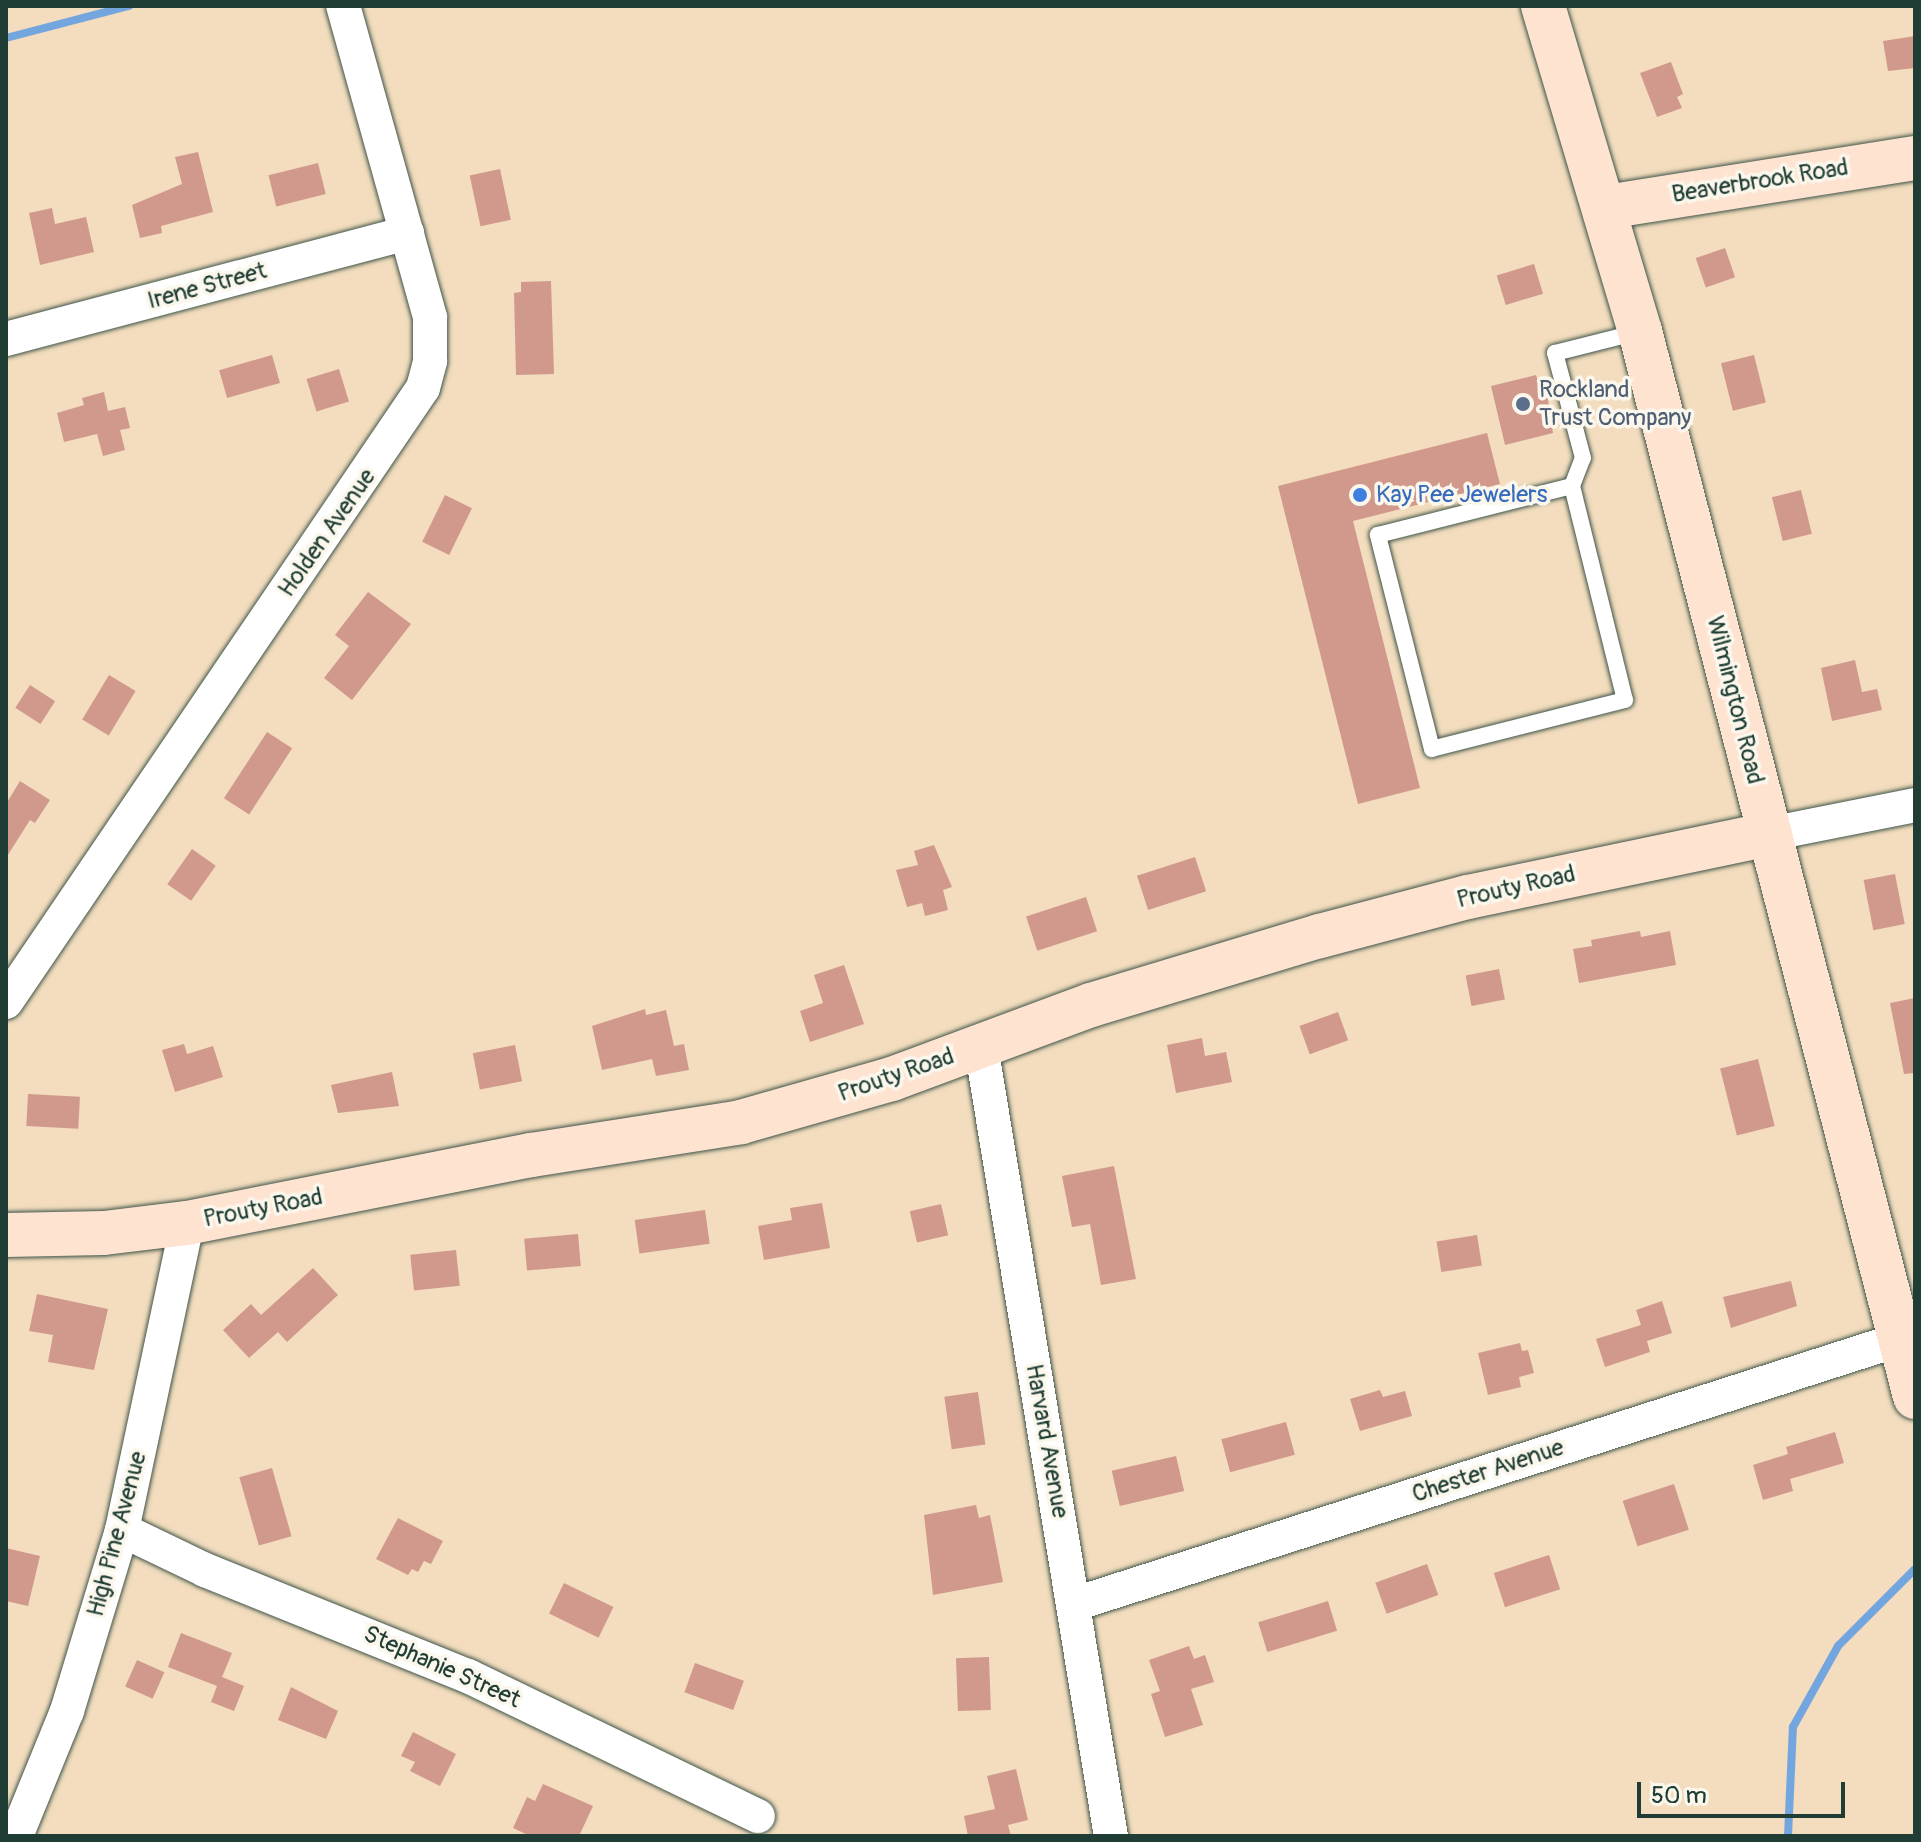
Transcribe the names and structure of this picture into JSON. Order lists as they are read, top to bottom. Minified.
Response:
{"streets":{"street":["Beaverbrook Road","Irene Street","Holden Avenue","Wilmington Road","Prouty Road","Harvard Avenue","Chester Avenue","High Pine Avenue","Stephanie Street"]},"crossings":[["Beaverbrook Road","Wilmington Road"],["Irene Street","Holden Avenue"],["Wilmington Road","Prouty Road"],["Wilmington Road","Chester Avenue"],["Prouty Road","Harvard Avenue"],["Prouty Road","High Pine Avenue"],["Harvard Avenue","Chester Avenue"],["High Pine Avenue","Stephanie Street"]],"places":["Rockland Trust Company","Kay Pee Jewelers"],"scale_bar":"50 m"}
